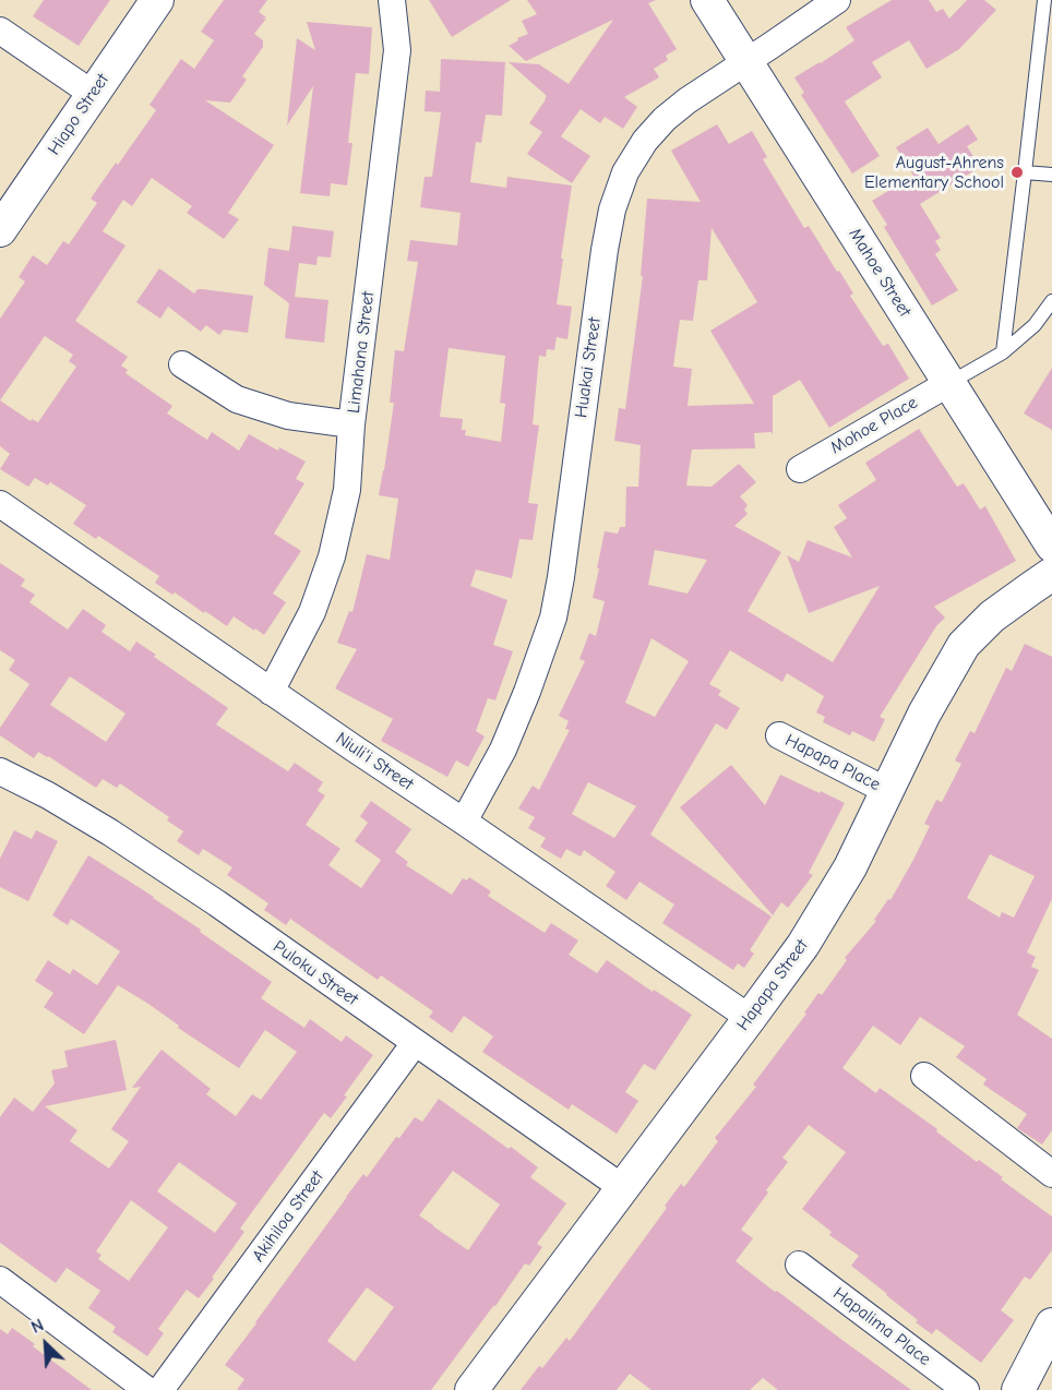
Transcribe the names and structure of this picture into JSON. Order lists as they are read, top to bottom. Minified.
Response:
{"streets":{"street":["Hiapo Street","Mahoe Street","Limahana Street","Huakai Street","Mohoe Place","Niuli'i Street","Hapapa Place","Puloku Street","Hapapa Street","Akihiloa Street","Hapalima Place"]},"crossings":[["Mahoe Street","Huakai Street"],["Mahoe Street","Mohoe Place"],["Limahana Street","Niuli'i Street"],["Huakai Street","Niuli'i Street"],["Niuli'i Street","Hapapa Street"],["Hapapa Place","Hapapa Street"],["Puloku Street","Hapapa Street"],["Puloku Street","Akihiloa Street"]],"places":["August-Ahrens Elementary School"],"north":"top left"}
